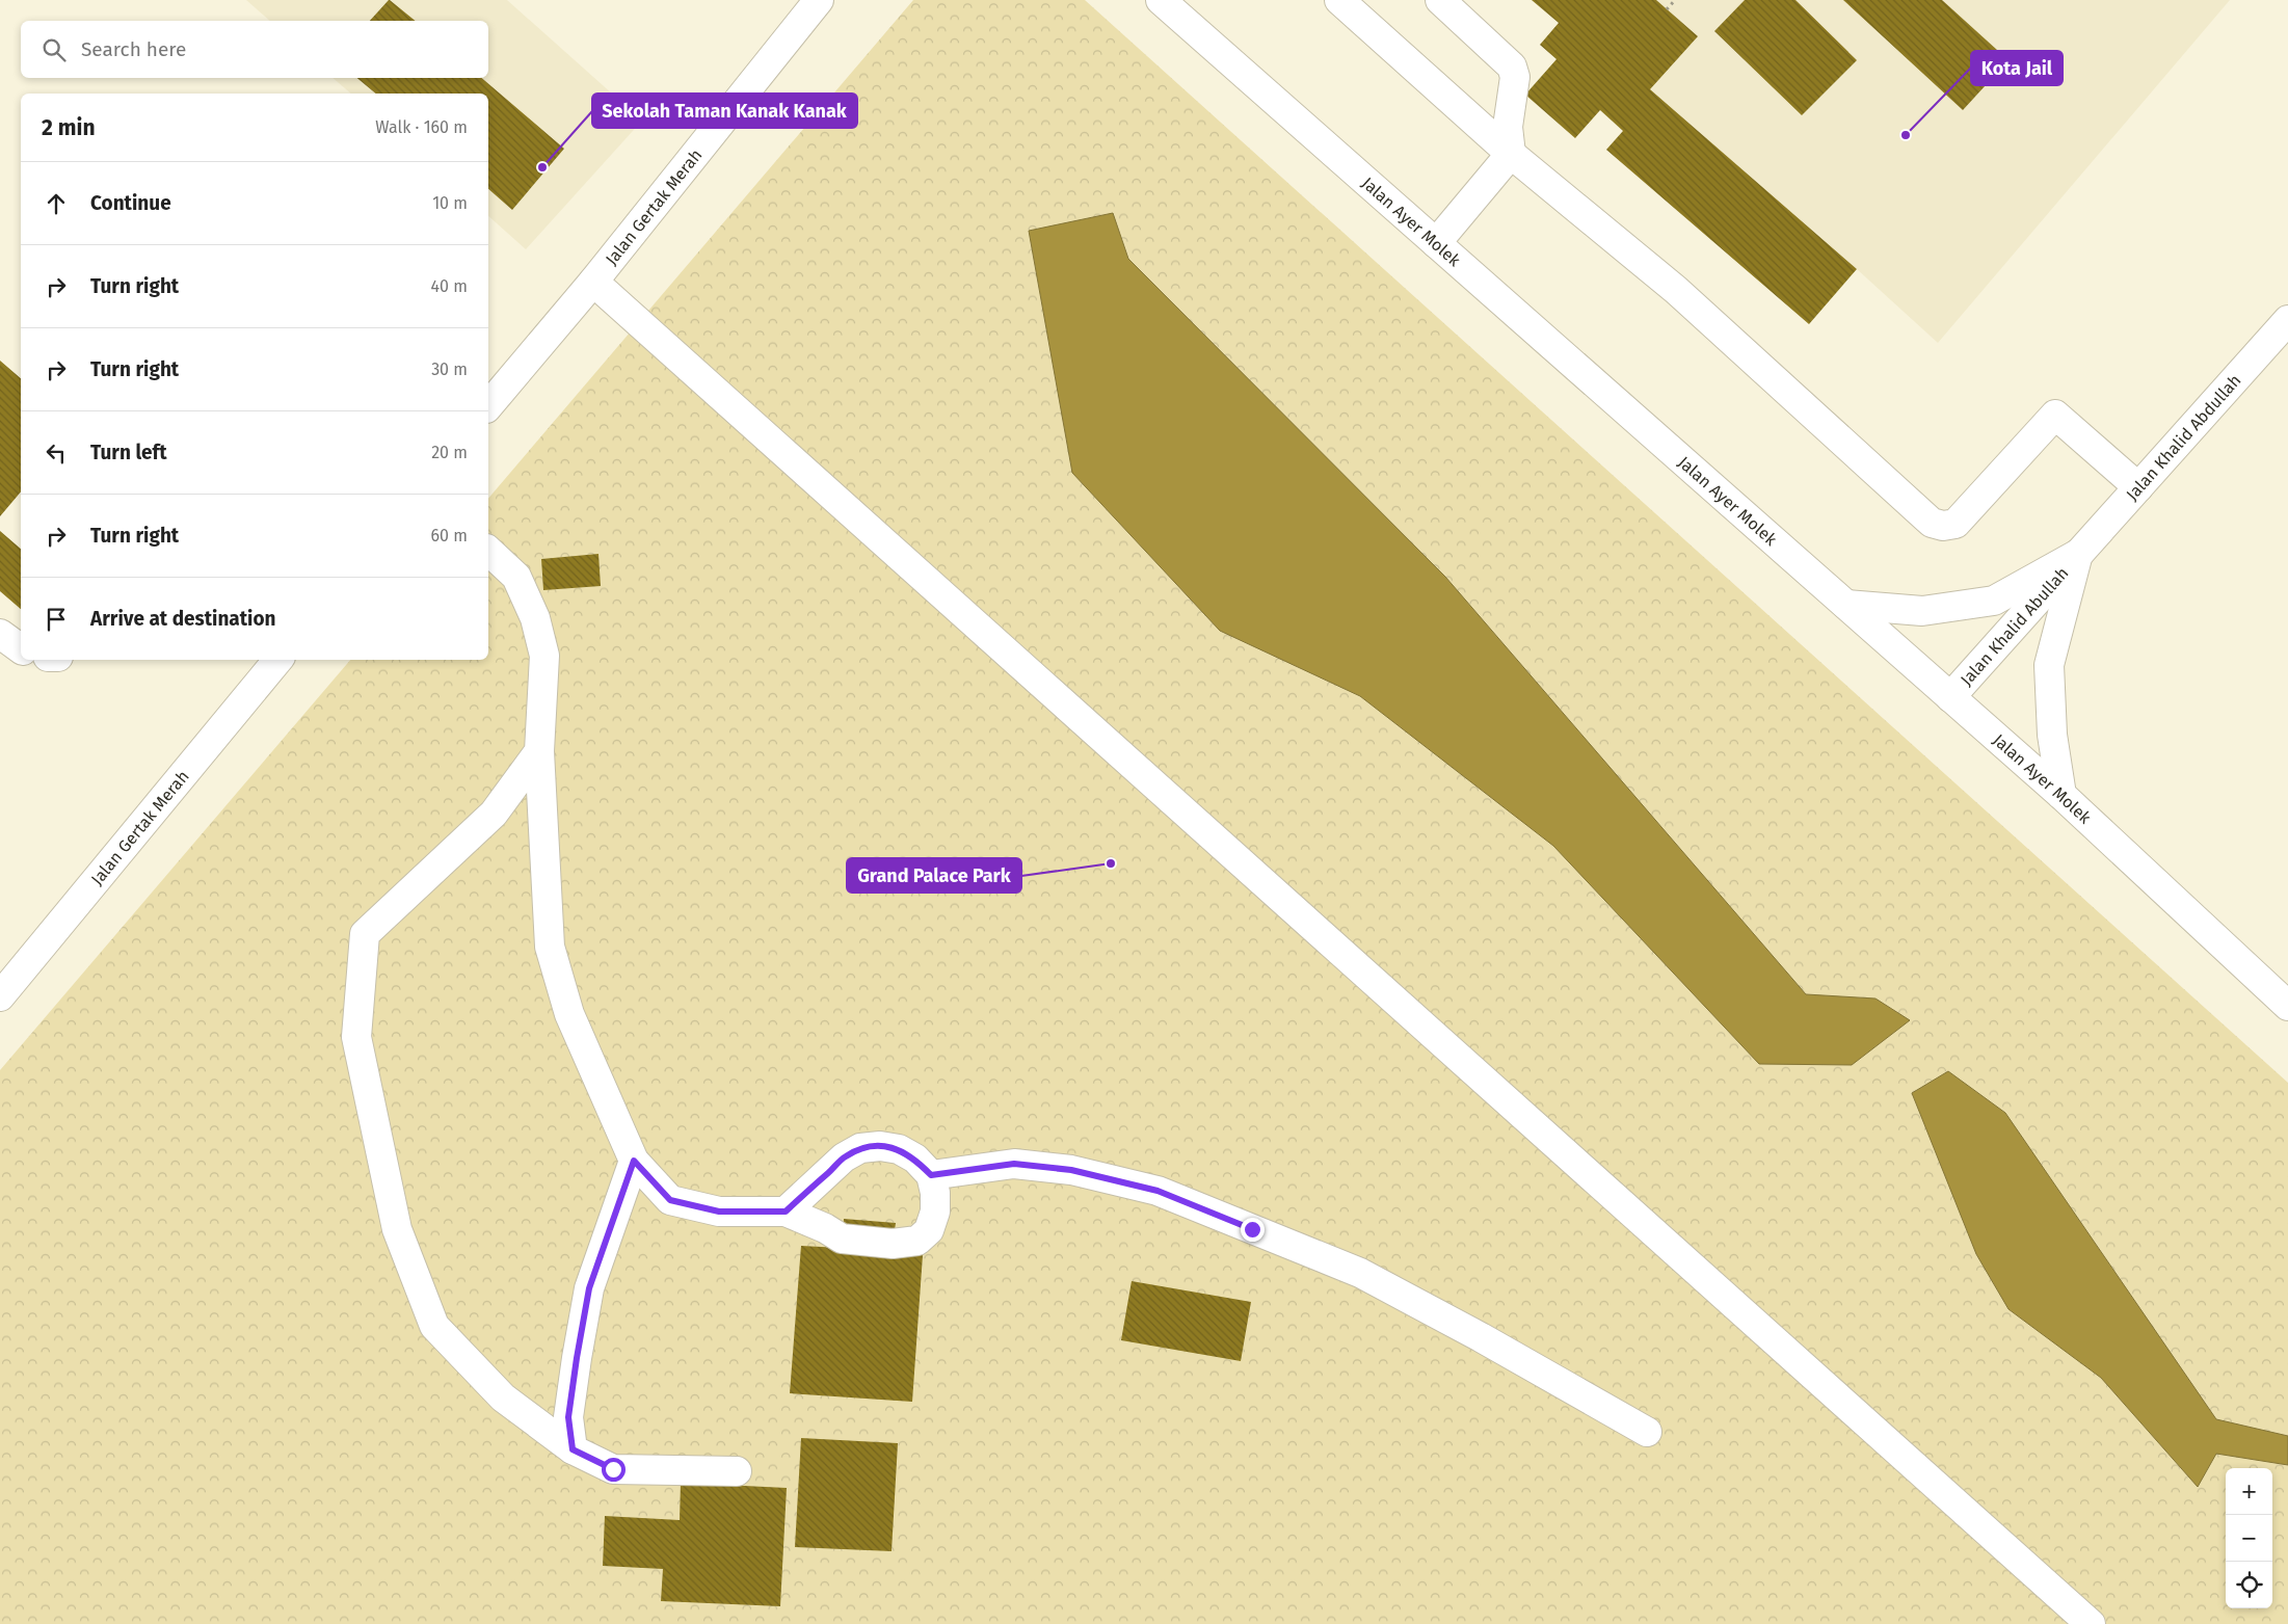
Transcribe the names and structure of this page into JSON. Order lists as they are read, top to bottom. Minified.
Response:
{"streets":{"main road":["Jalan Gertak Merah","Jalan Ayer Molek","Jalan Khalid Abdullah","Jalan Khalid Abullah"]},"crossings":[["Jalan Ayer Molek","Jalan Khalid Abullah"],["Jalan Khalid Abdullah","Jalan Khalid Abullah"]],"places":["Kota Jail","Sekolah Taman Kanak Kanak","Grand Palace Park"],"page":{"search":"Search here","heading":["2 min","Walk · 160 m"],"list":[["Continue","10 m"],["Turn right","40 m"],["Turn right","30 m"],["Turn left","20 m"],["Turn right","60 m"],"Arrive at destination"],"map_buttons":["+","−"]}}
